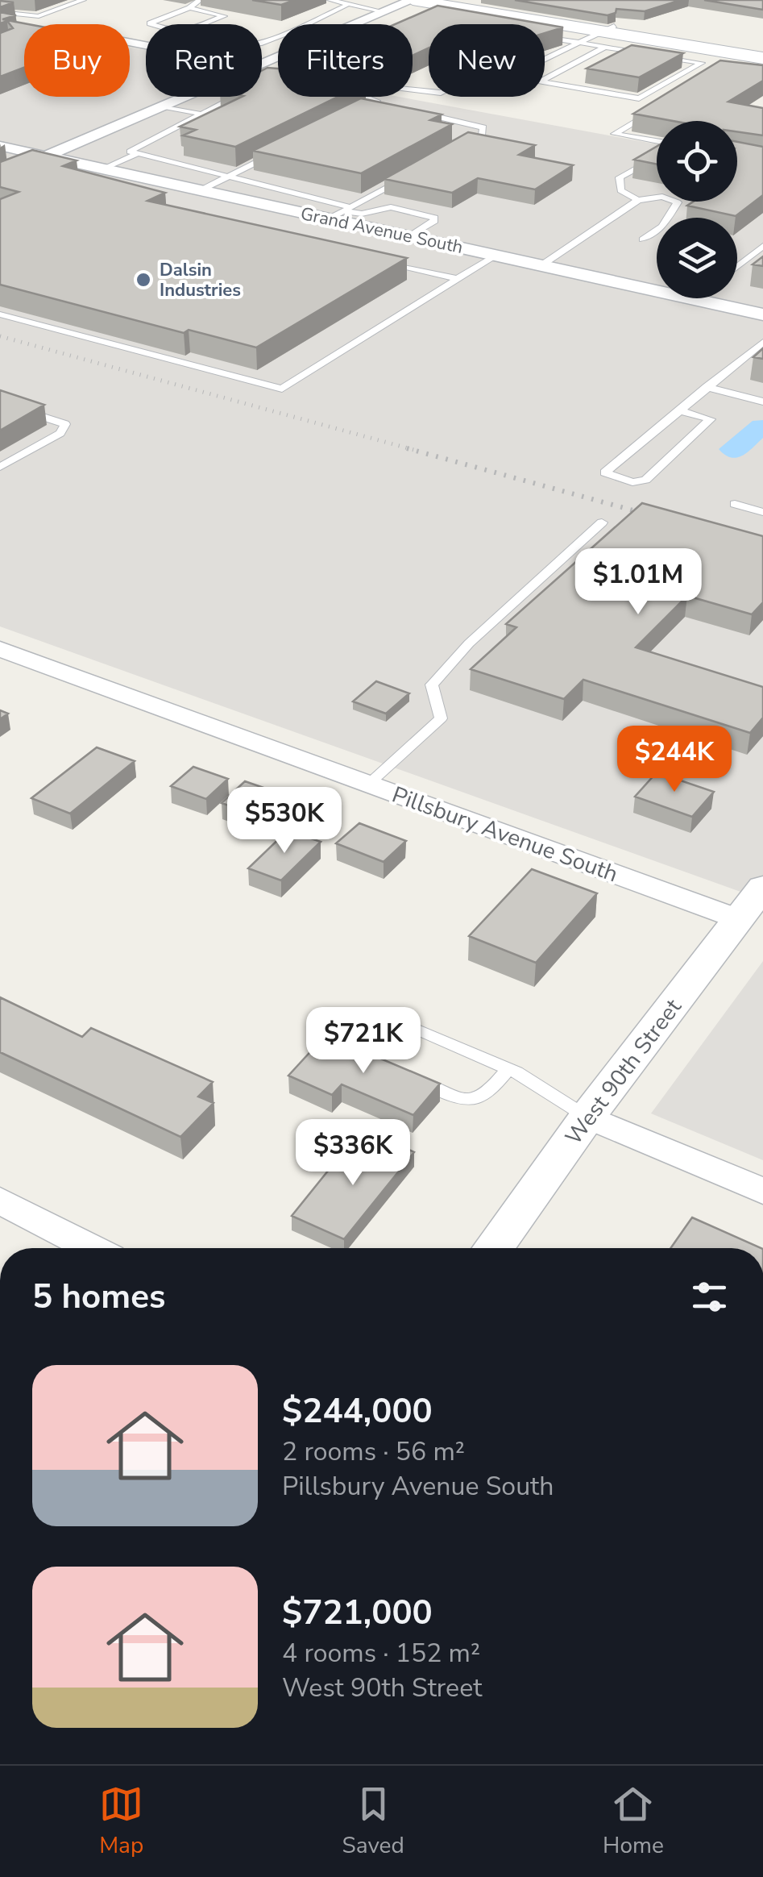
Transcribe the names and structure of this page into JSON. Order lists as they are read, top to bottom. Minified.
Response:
{"streets":{"street":["Grand Avenue South","Pillsbury Avenue South","West 90th Street"]},"crossings":[["Pillsbury Avenue South","West 90th Street"]],"places":["Dalsin Industries"],"page":{"chip":["Buy","Rent","Filters","New"],"price":["$1.01M","$244K","$530K","$721K","$336K"],"heading":"5 homes","list":[{"name":"$244,000","note":"2 rooms · 56 m² · Pillsbury Avenue South"},{"name":"$721,000","note":"4 rooms · 152 m² · West 90th Street"}],"tabs":["Map","Saved","Home"]}}
